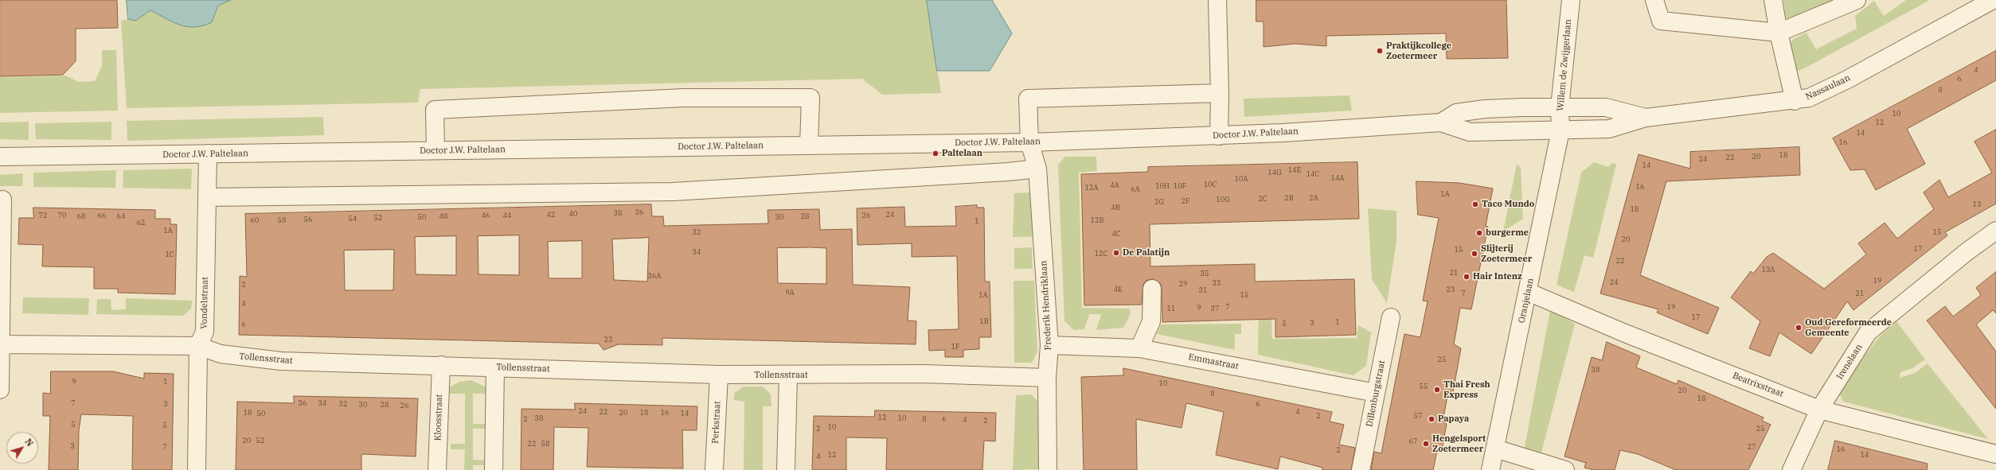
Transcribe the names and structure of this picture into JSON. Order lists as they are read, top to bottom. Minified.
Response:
{"streets":{"street":["Willem de Zwijgerlaan","Nassaulaan","Doctor J.W. Paltelaan","Oranjelaan","Vondelstraat","Frederik Hendriklaan","Tollensstraat","Emmastraat","Irenelaan","Beatrixstraat","Dillenburgstraat","Kloosstraat","Perkstraat"]},"crossings":[["Willem de Zwijgerlaan","Nassaulaan"],["Willem de Zwijgerlaan","Doctor J.W. Paltelaan"],["Willem de Zwijgerlaan","Oranjelaan"],["Nassaulaan","Doctor J.W. Paltelaan"],["Nassaulaan","Oranjelaan"],["Doctor J.W. Paltelaan","Oranjelaan"],["Doctor J.W. Paltelaan","Vondelstraat"],["Doctor J.W. Paltelaan","Frederik Hendriklaan"],["Oranjelaan","Beatrixstraat"],["Vondelstraat","Tollensstraat"],["Frederik Hendriklaan","Tollensstraat"],["Frederik Hendriklaan","Emmastraat"],["Tollensstraat","Kloosstraat"],["Tollensstraat","Perkstraat"],["Emmastraat","Dillenburgstraat"],["Irenelaan","Beatrixstraat"]],"places":["Praktijkcollege Zoetermeer","Paltelaan","Taco Mundo","burgerme","De Palatijn","Slijterij Zoetermeer","Hair Intenz","Oud Gereformeerde Gemeente","Thai Fresh Express","Papaya","Hengelsport Zoetermeer"],"house_numbers":["4","6","8","10","12","14","16","18","20","22","24","14","14E","14G","14C","14A","10A","10C","4A","10H","10F","16","12A","6A","1A","2B","2A","2C","10G","2F","2G","13","4B","18","36","38","40","42","24","72","70","66","46","44","26","68","64","48","28","50","30","52","54","56","60","58","12B","1","62","1A","32","15","4C","20","17","15","34","12C","1C","22","13A","21","35","36A","19","24","33","29","2","4E","23","31","9A","7","21","1A","15","4","7","19","9","11","37","17","1B","1","3","5","6","23","1F","25","38","9","1","10","55","20","8","18","7","36","34","3","32","6","30","28","26","24","22","4","18","20","18","16","50","14","2","57","12","38","10","2","8","6","4","2","5","5","10","2","25","20","52","67","22","58","3","7","27","16","2","12","14","4"],"north":"top right"}
